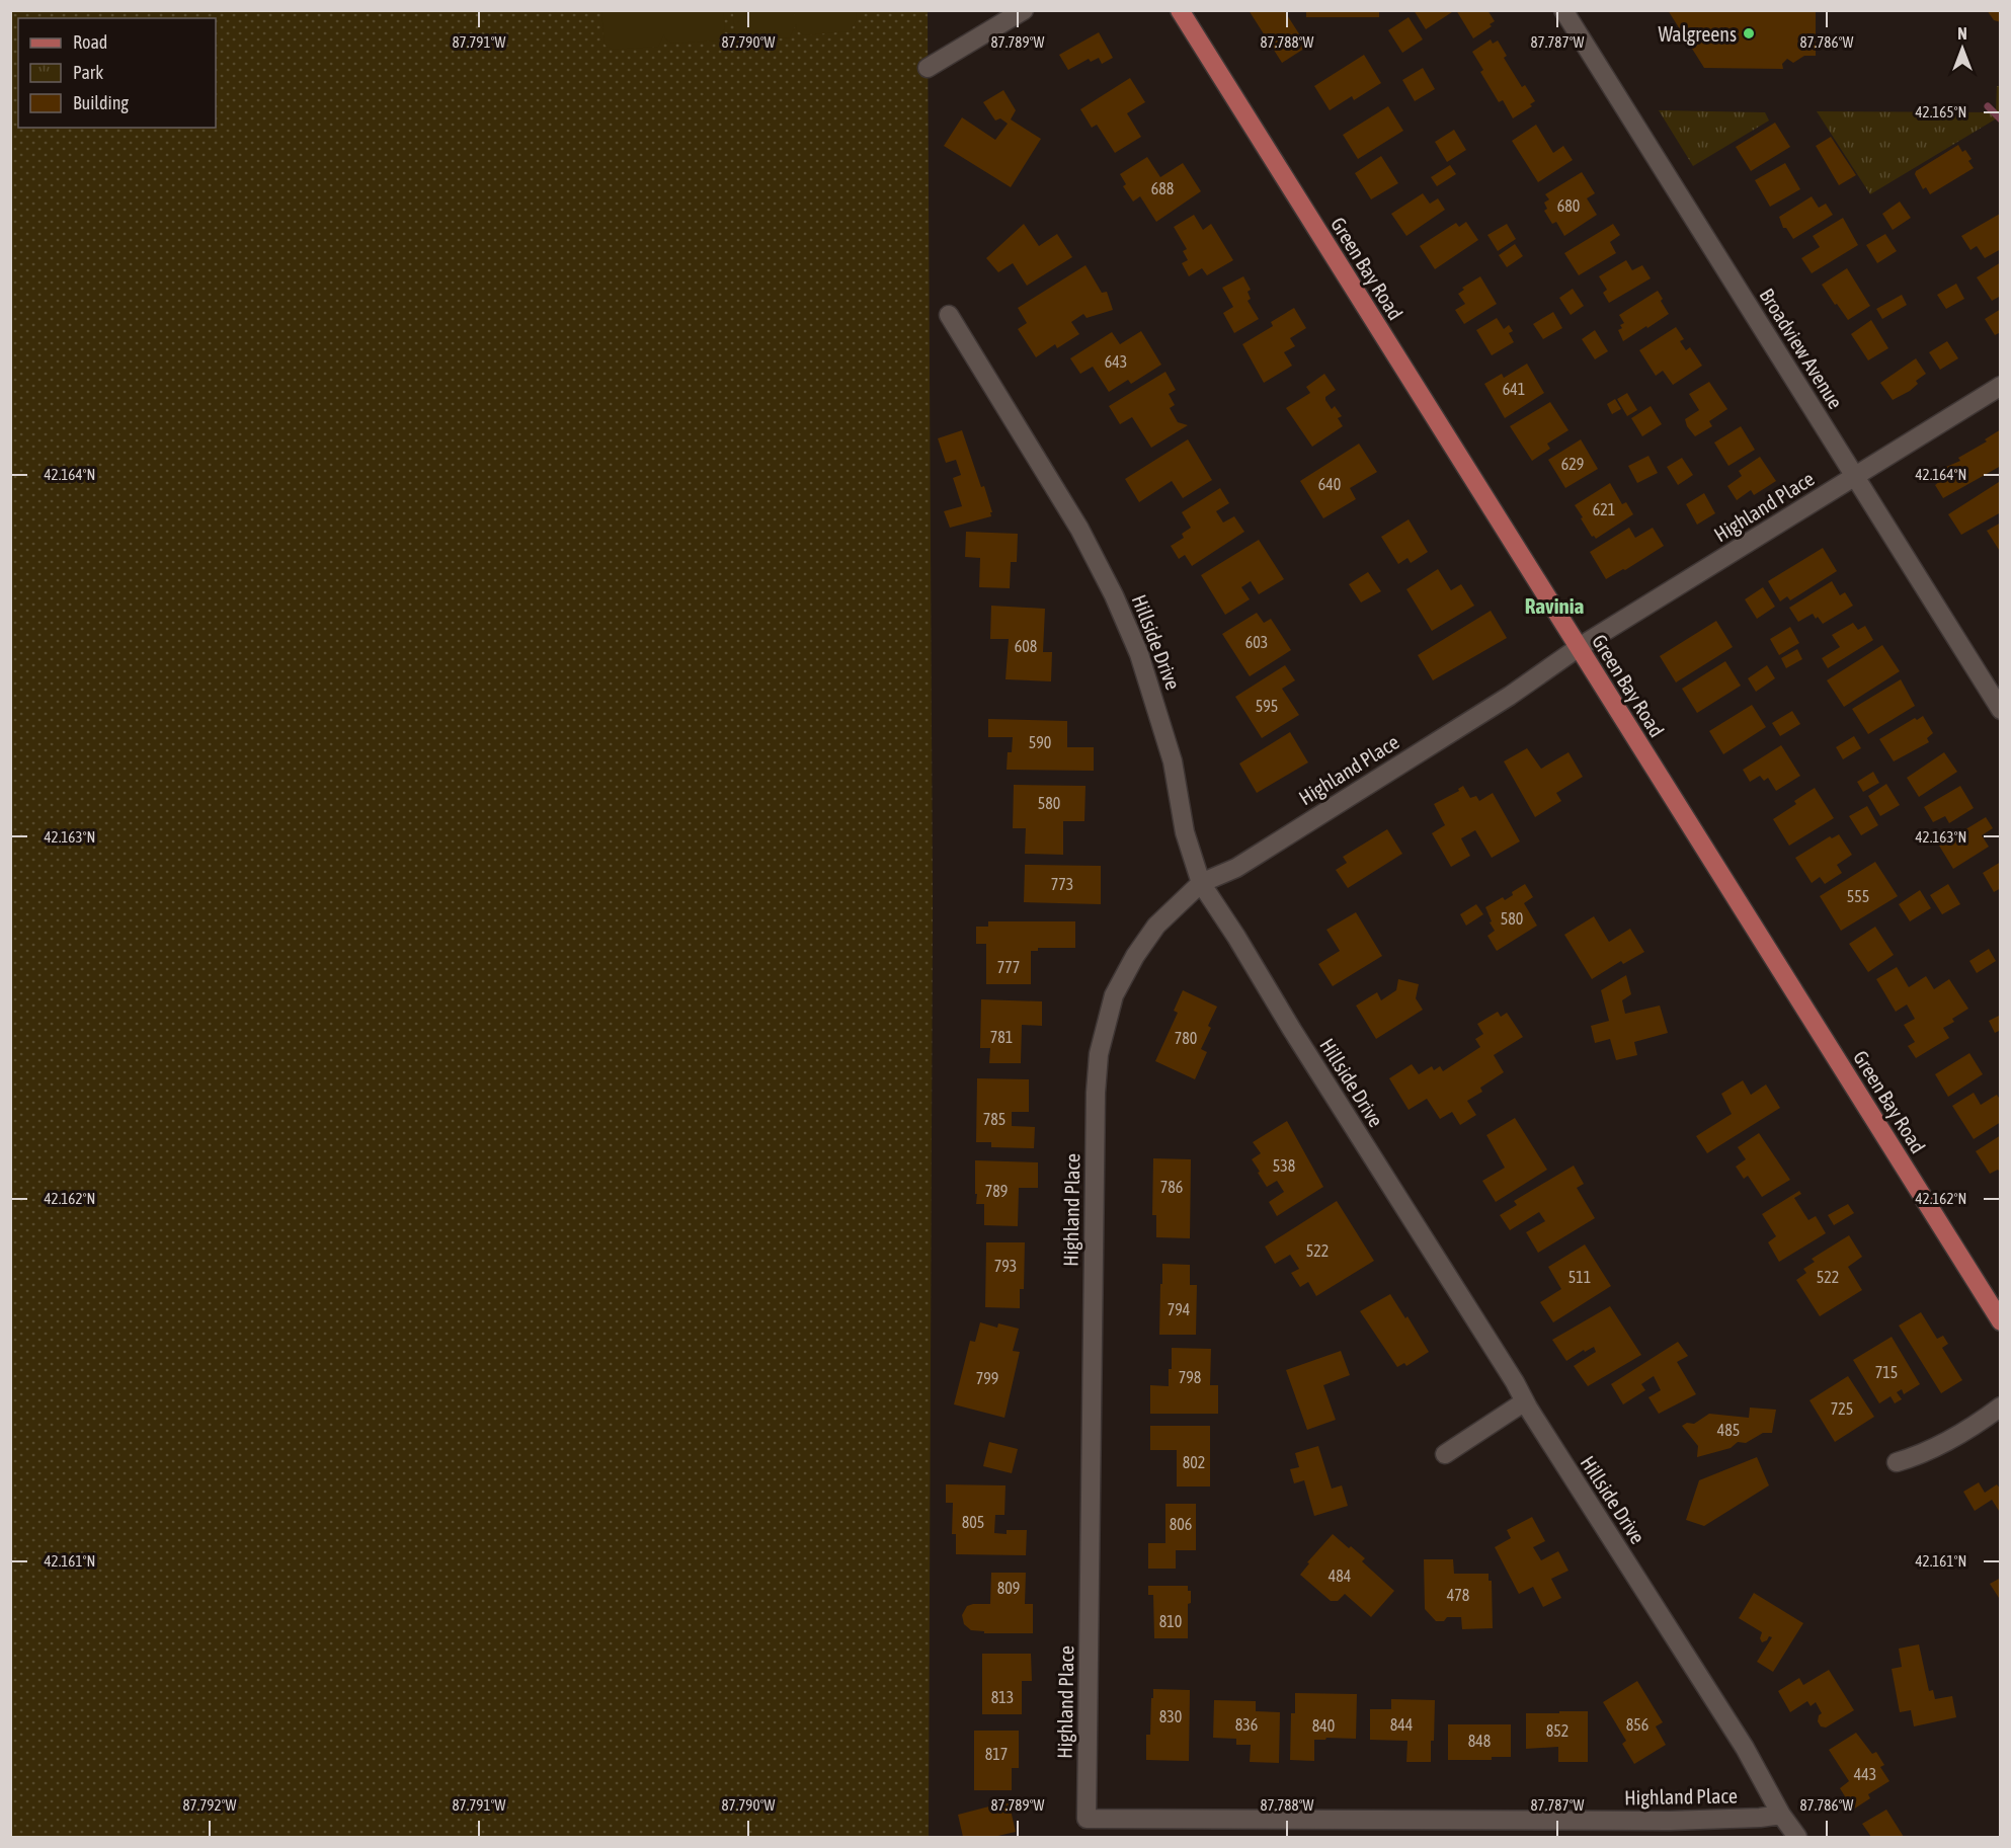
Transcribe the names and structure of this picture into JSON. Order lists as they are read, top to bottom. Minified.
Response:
{"streets":{"main road":["Green Bay Road"],"street":["Broadview Avenue","Highland Place","Hillside Drive"]},"crossings":[["Green Bay Road","Highland Place"],["Broadview Avenue","Highland Place"],["Highland Place","Hillside Drive"]],"districts":["Ravinia"],"places":["Walgreens"],"house_numbers":["688","680","643","641","629","640","621","603","608","595","590","580","773","555","580","777","781","780","785","538","786","789","522","793","511","522","794","715","798","799","725","485","802","805","806","484","809","478","810","813","830","836","844","856","840","852","848","817","443"],"legend":["Road","Park","Building"],"north":"top","coordinates":["87.791°W","87.790°W","87.789°W","87.788°W","87.787°W","87.786°W","42.165°N","42.164°N","42.163°N","42.162°N","42.161°N","87.792°W"]}
